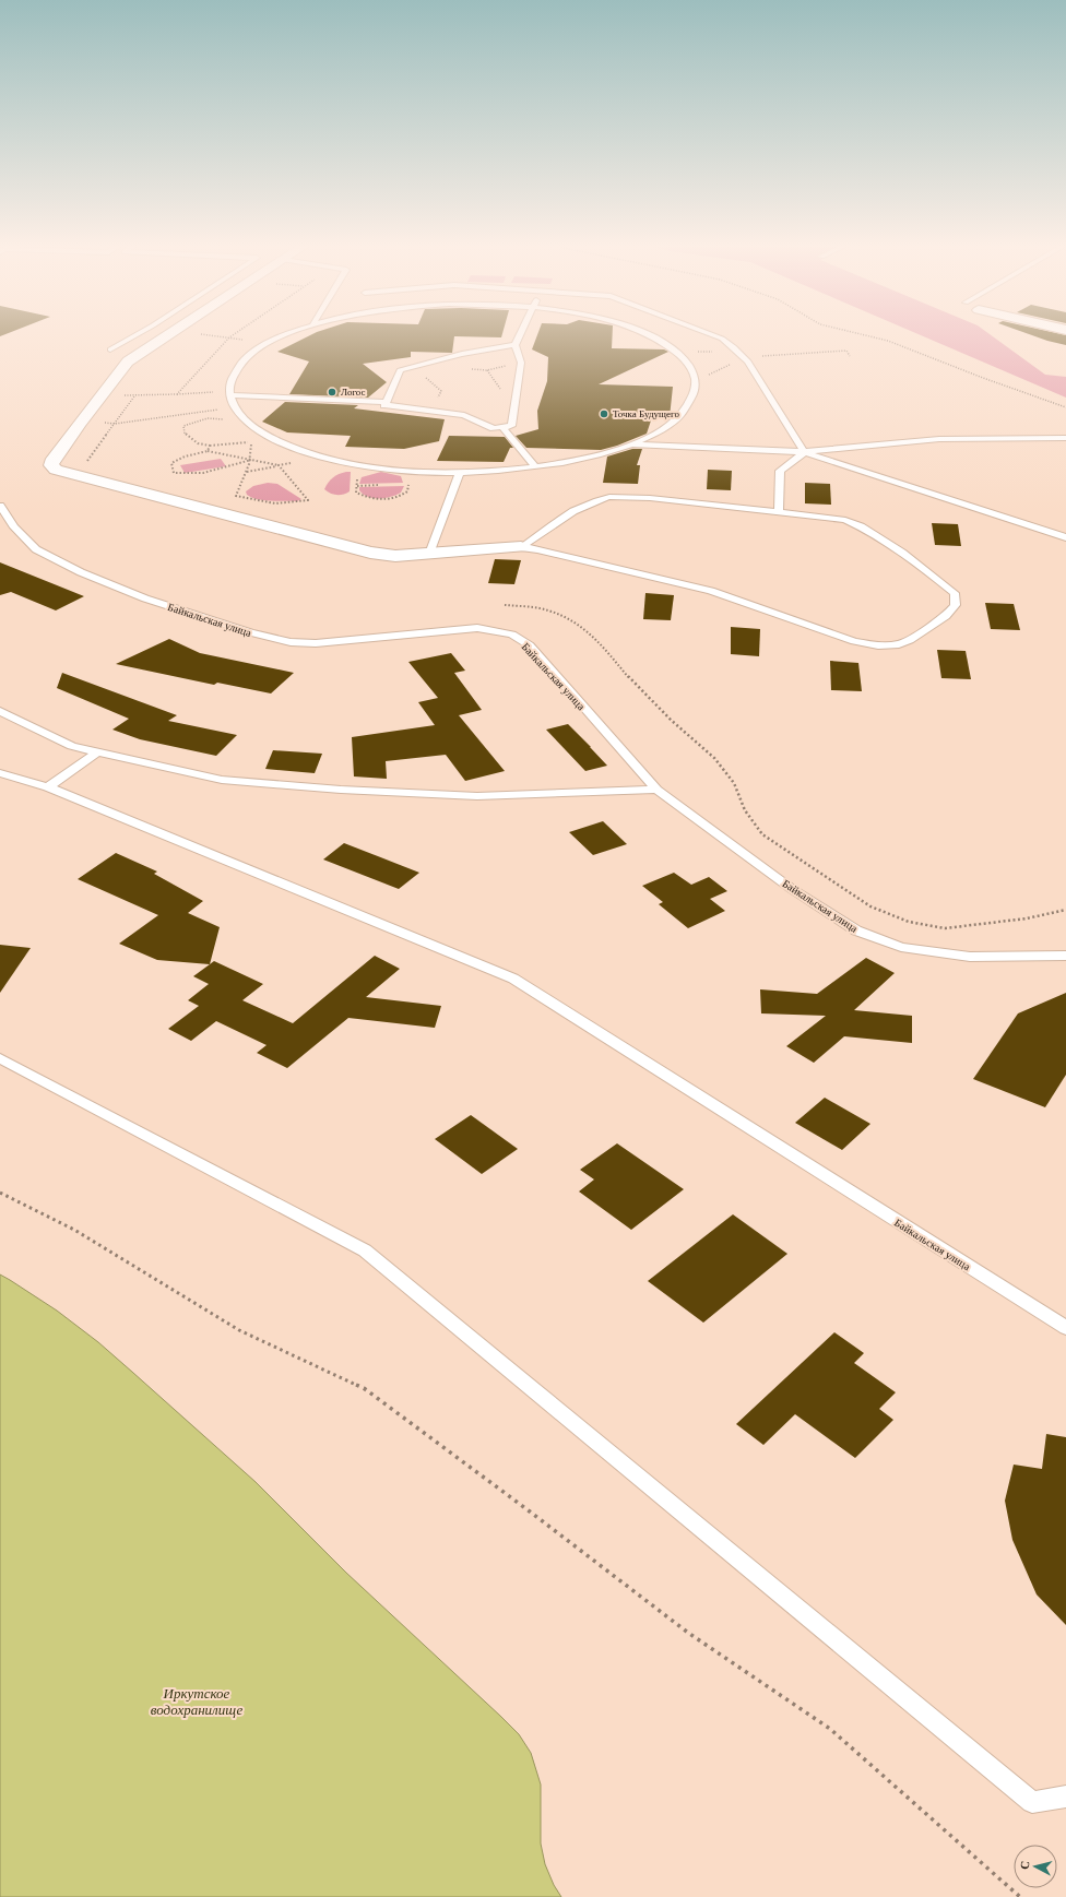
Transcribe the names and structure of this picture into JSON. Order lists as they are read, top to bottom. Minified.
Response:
{"streets":{"lane":["Байкальская улица"]},"water":["Иркутское водохранилище"],"places":["Логос","Точка Будущего"],"north":"left"}
